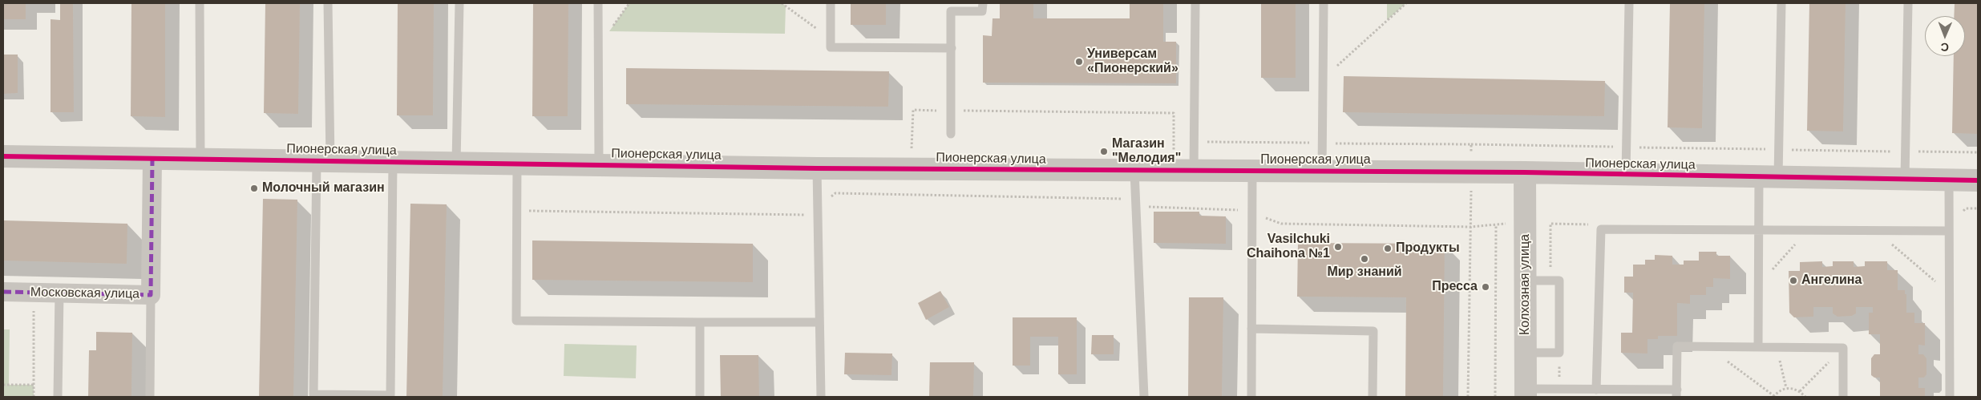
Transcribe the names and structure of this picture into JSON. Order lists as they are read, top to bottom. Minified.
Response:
{"streets":{"street":["Пионерская улица","Колхозная улица","Московская улица"]},"crossings":[["Пионерская улица","Колхозная улица"],["Пионерская улица","Московская улица"]],"places":["Универсам «Пионерский»","Магазин \"Мелодия\"","Молочный магазин","Vasilchuki Chaihona №1","Продукты","Мир знаний","Ангелина","Пресса"],"north":"bottom"}
